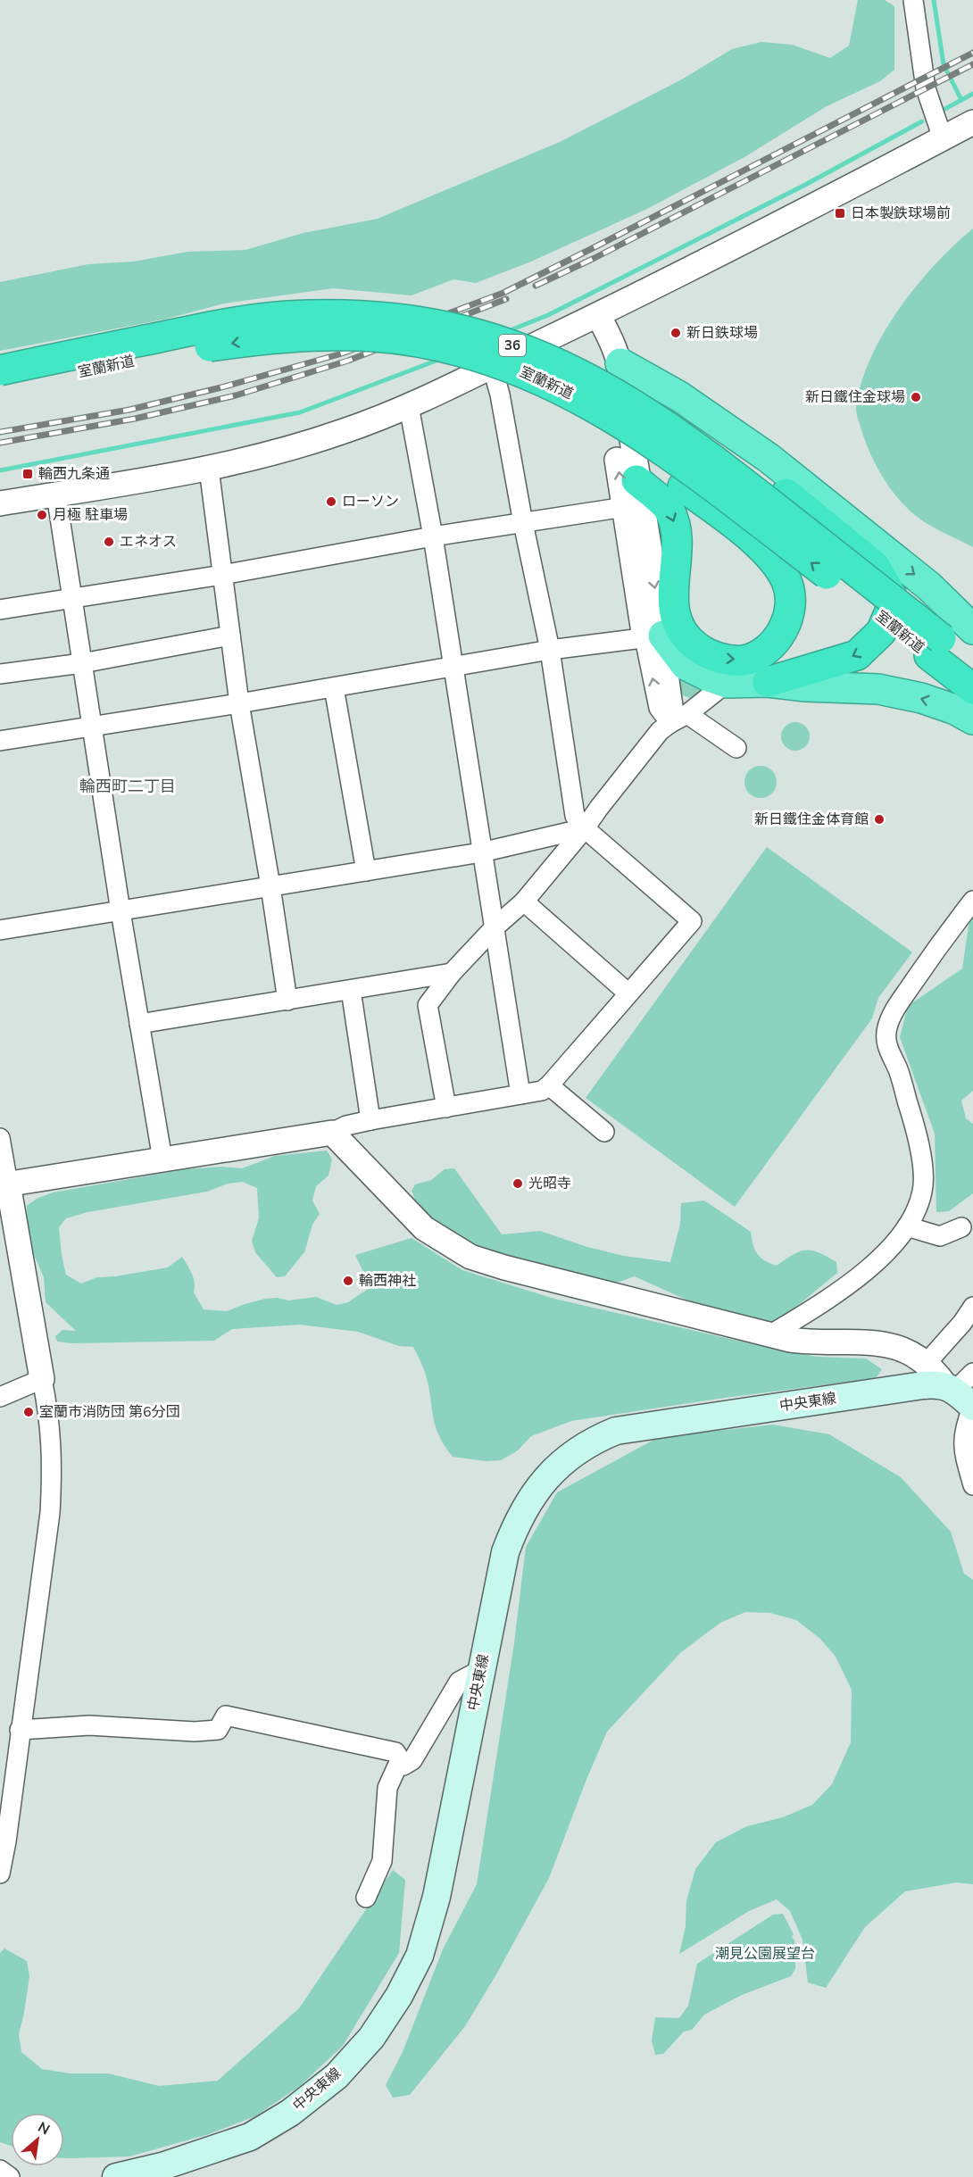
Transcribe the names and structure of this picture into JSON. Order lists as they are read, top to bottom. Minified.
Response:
{"streets":{"highway":["36","室蘭新道"],"main road":["中央東線"]},"districts":["輪西町二丁目"],"parks":["潮見公園展望台"],"places":{"transit":["日本製鉄球場前","輪西九条通"],"other":["新日鉄球場","新日鐵住金球場","ローソン","月極 駐車場","エネオス","新日鐵住金体育館","光昭寺","輪西神社","室蘭市消防団 第6分団"]},"north":"top right"}
